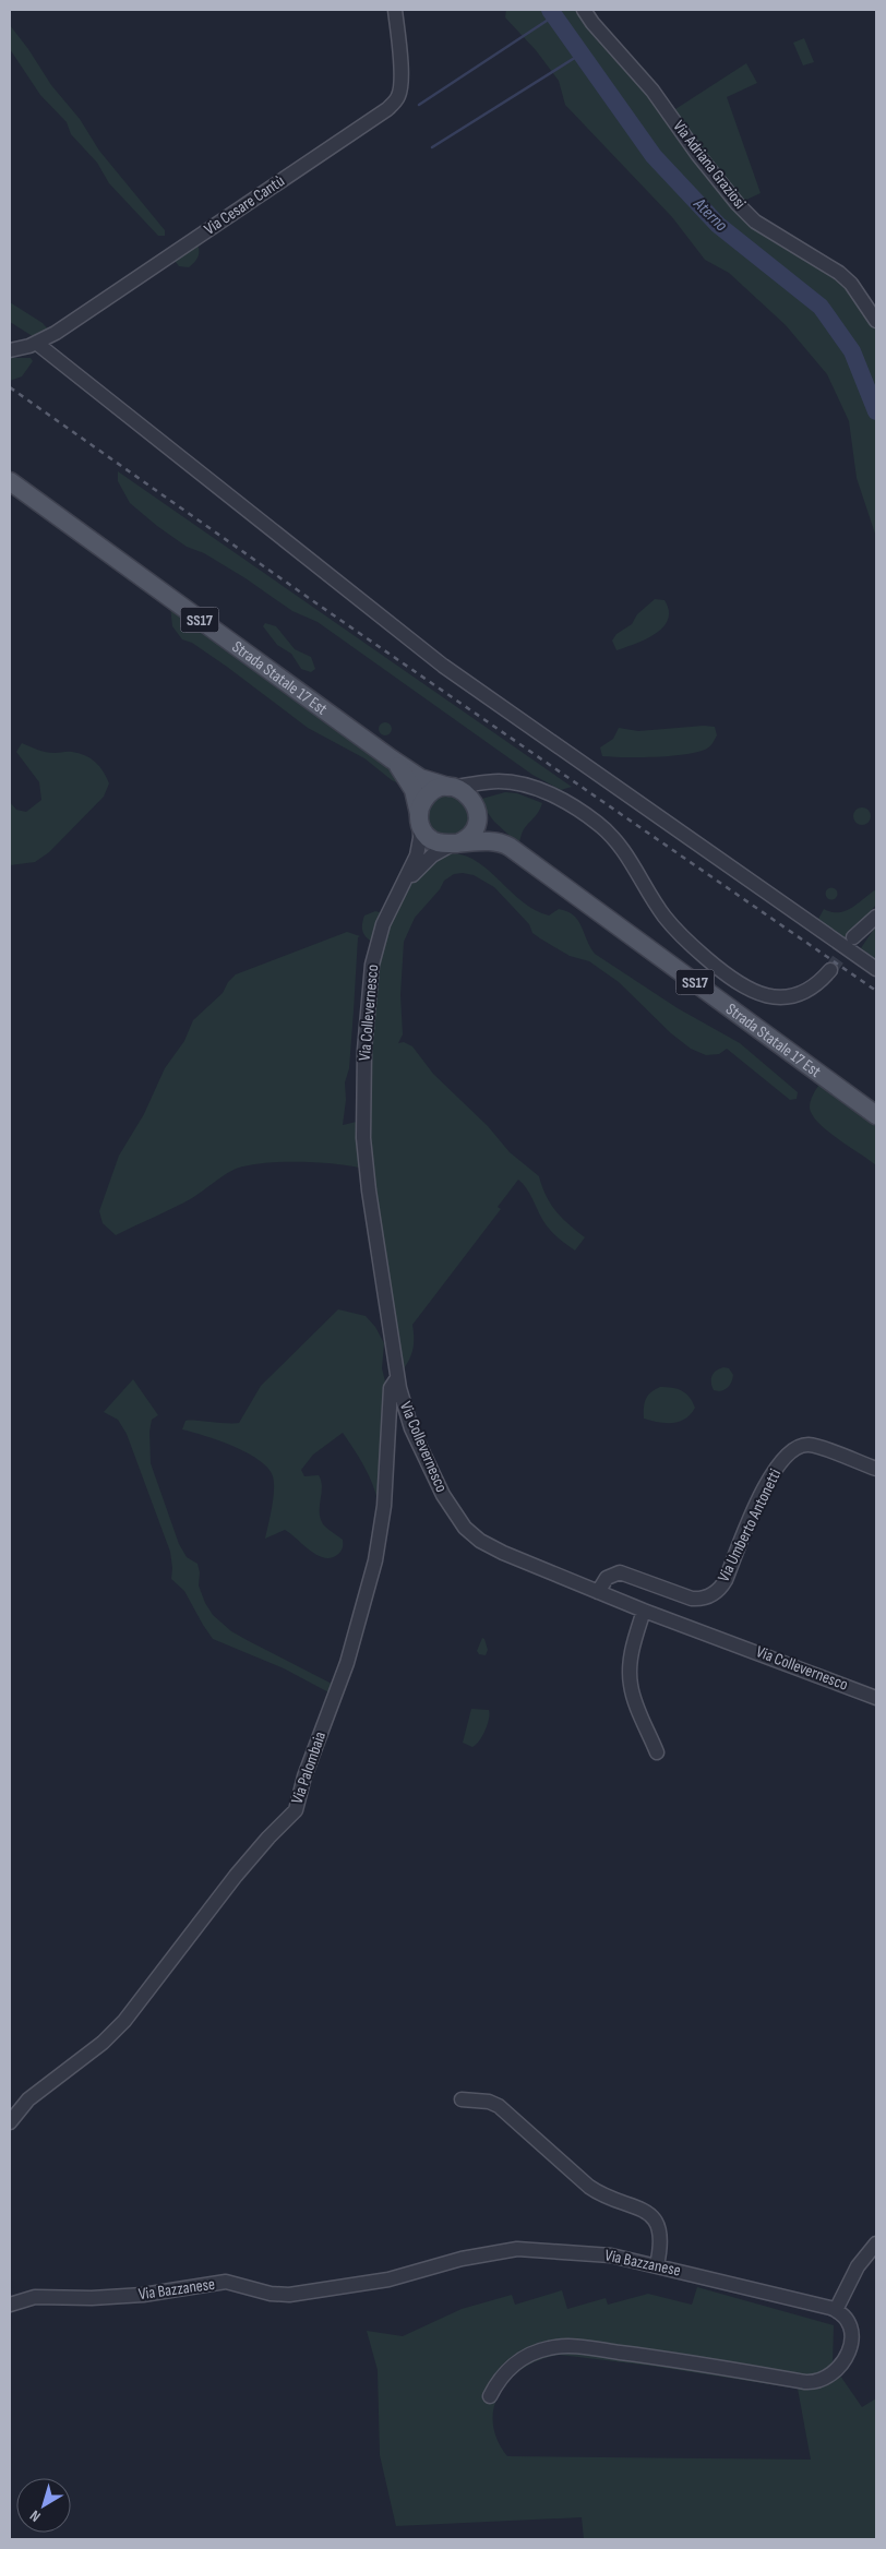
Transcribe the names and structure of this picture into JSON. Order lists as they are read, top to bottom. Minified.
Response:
{"streets":{"main road":["SS17","Strada Statale 17 Est"],"street":["Via Adriana Graziosi","Via Cesare Cantù","Via Collevernesco","Via Umberto Antonetti","Via Palombaia","Via Bazzanese"]},"crossings":[["SS17","Strada Statale 17 Est"],["SS17","Via Collevernesco"],["Strada Statale 17 Est","Via Collevernesco"],["Via Collevernesco","Via Umberto Antonetti"],["Via Collevernesco","Via Palombaia"]],"water":["Aterno"],"north":"bottom left"}
